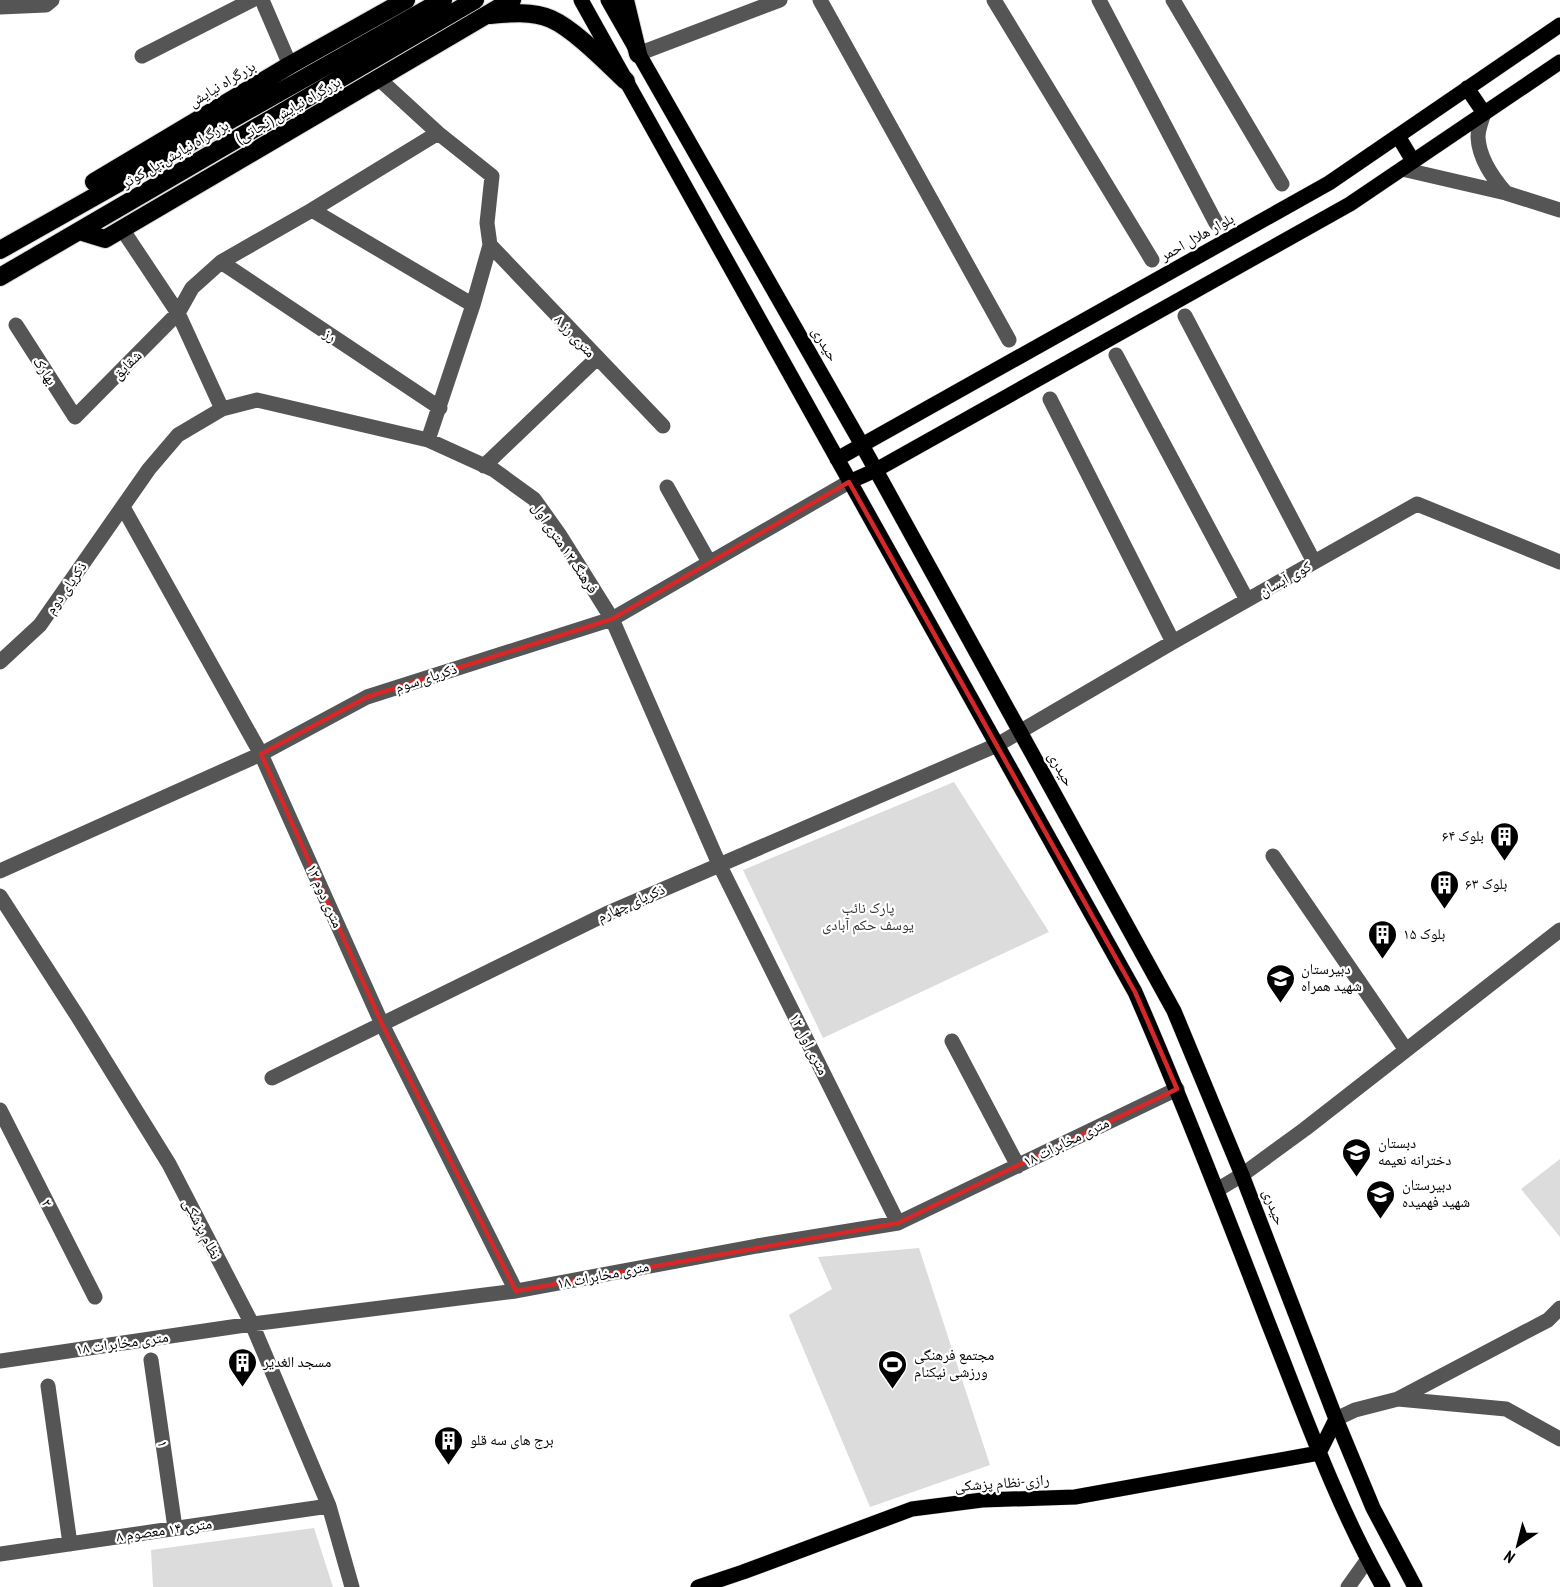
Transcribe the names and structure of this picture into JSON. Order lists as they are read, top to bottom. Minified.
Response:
{"streets":{"highway":["بزرگراه نیایش","بزرگراه نیایش (نجاتی)","بزرگراه نیایش-پل کوثر"],"main road":["بلوار هلال احمر","حیدری","رازی-نظام پزشکی"],"street":["رز","۸ متری رز","شقایق","بهارک","فرهنگ ۱۲ متری اول","کوی آیسان","ذکریای دوم","ذکریای سوم","۱۲ متری دوم","ذکریای چهارم","۱۲ متری اول","۱۸ متری مخابرات","۲","نظام پزشکی","۱","۸ متری ۱۴ معصوم"]},"crossings":[["بزرگراه نیایش","بزرگراه نیایش-پل کوثر"],["بزرگراه نیایش (نجاتی)","بزرگراه نیایش-پل کوثر"],["بلوار هلال احمر","حیدری"],["رز","شقایق"],["حیدری","کوی آیسان"],["شقایق","بهارک"],["فرهنگ ۱۲ متری اول","ذکریای دوم"],["فرهنگ ۱۲ متری اول","ذکریای سوم"],["فرهنگ ۱۲ متری اول","۱۲ متری دوم"],["فرهنگ ۱۲ متری اول","ذکریای چهارم"],["فرهنگ ۱۲ متری اول","۱۲ متری اول"],["کوی آیسان","ذکریای چهارم"],["ذکریای دوم","۱۲ متری دوم"],["ذکریای سوم","۱۲ متری دوم"],["۱۲ متری دوم","ذکریای چهارم"],["۱۲ متری دوم","۱۸ متری مخابرات"],["ذکریای چهارم","۱۲ متری اول"],["۱۲ متری اول","۱۸ متری مخابرات"],["۱۸ متری مخابرات","نظام پزشکی"],["نظام پزشکی","۸ متری ۱۴ معصوم"],["۱","۸ متری ۱۴ معصوم"]],"parks":["پارک نائب یوسف حکم آبادی"],"places":{"building":["بلوک ۶۴","بلوک ۶۳","بلوک ۱۵","مسجد الغدیر","برج های سه قلو"],"school or university":["دبیرستان شهید همراه","دبستان دخترانه نعیمه","دبیرستان شهید فهمیده"],"sports":["مجتمع فرهنگی ورزشی نیکنام"]},"north":"bottom left"}
